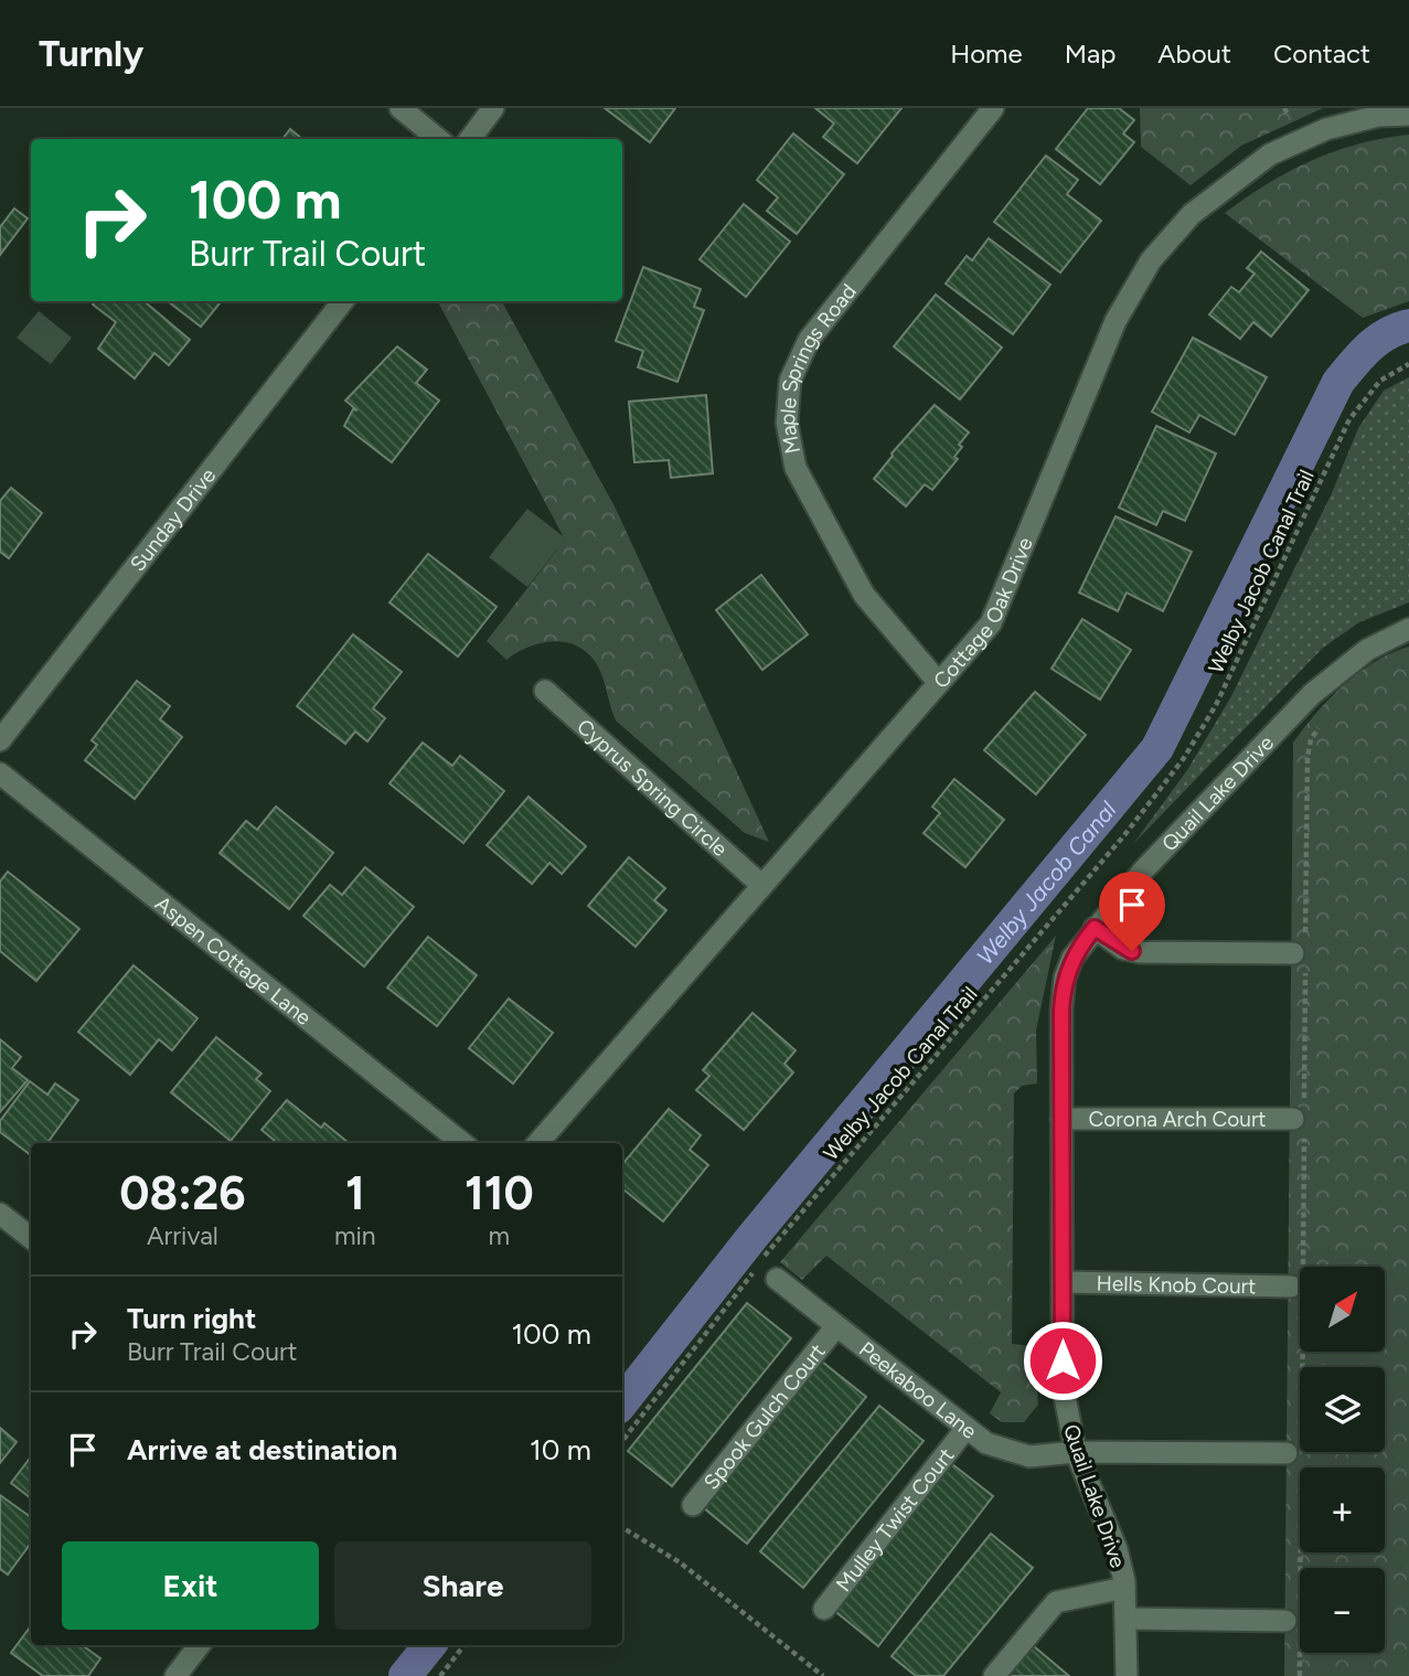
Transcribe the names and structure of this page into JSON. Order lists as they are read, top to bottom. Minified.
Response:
{"streets":{"street":["Maple Springs Road","Sunday Drive","Cottage Oak Drive","Cyprus Spring Circle","Quail Lake Drive","Aspen Cottage Lane","Corona Arch Court","Hells Knob Court","Peekaboo Lane","Spook Gulch Court","Mulley Twist Court"],"path":["Welby Jacob Canal Trail"]},"crossings":[["Maple Springs Road","Cottage Oak Drive"],["Cottage Oak Drive","Cyprus Spring Circle"],["Quail Lake Drive","Corona Arch Court"],["Quail Lake Drive","Hells Knob Court"],["Quail Lake Drive","Peekaboo Lane"],["Peekaboo Lane","Spook Gulch Court"],["Peekaboo Lane","Mulley Twist Court"]],"water":["Welby Jacob Canal"],"north":"top right","page":{"header":"Turnly","nav":["Home","Map","About","Contact"],"turn":["100 m","Burr Trail Court"],"eta":["08:26","Arrival","1","min","110","m"],"map_buttons":["+","−"],"list":[{"name":"Turn right","note":"Burr Trail Court","value":"100 m"},{"name":"Arrive at destination","value":"10 m"}],"buttons":["Exit","Share"]}}
